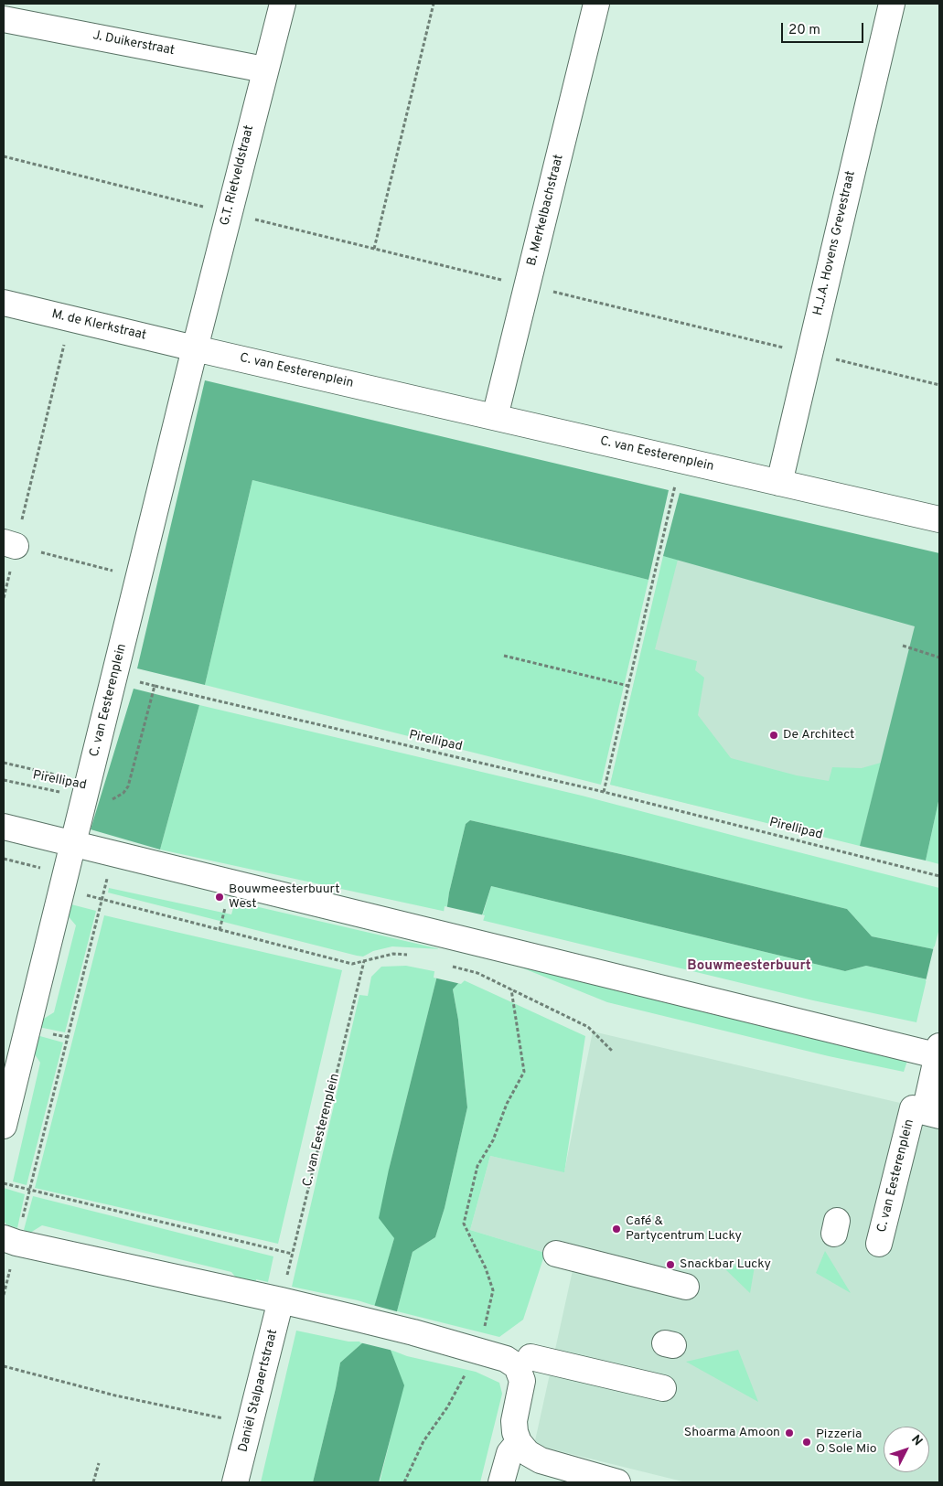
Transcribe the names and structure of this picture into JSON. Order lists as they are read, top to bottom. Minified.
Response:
{"streets":{"street":["J. Duikerstraat","G.T. Rietveldstraat","B. Merkelbachstraat","H.J.A. Hovens Grevestraat","M. de Klerkstraat","C. van Eesterenplein","Daniël Stalpaertstraat"],"path":["Pirellipad"]},"crossings":[["J. Duikerstraat","G.T. Rietveldstraat"],["G.T. Rietveldstraat","M. de Klerkstraat"],["G.T. Rietveldstraat","C. van Eesterenplein"],["B. Merkelbachstraat","C. van Eesterenplein"],["H.J.A. Hovens Grevestraat","C. van Eesterenplein"],["M. de Klerkstraat","C. van Eesterenplein"],["C. van Eesterenplein","Pirellipad"],["C. van Eesterenplein","Daniël Stalpaertstraat"]],"districts":["Bouwmeesterbuurt"],"places":["De Architect","Bouwmeesterbuurt West","Café & Partycentrum Lucky","Snackbar Lucky","Shoarma Amoon","Pizzeria O Sole Mio"],"scale_bar":"20 m","north":"top right"}
